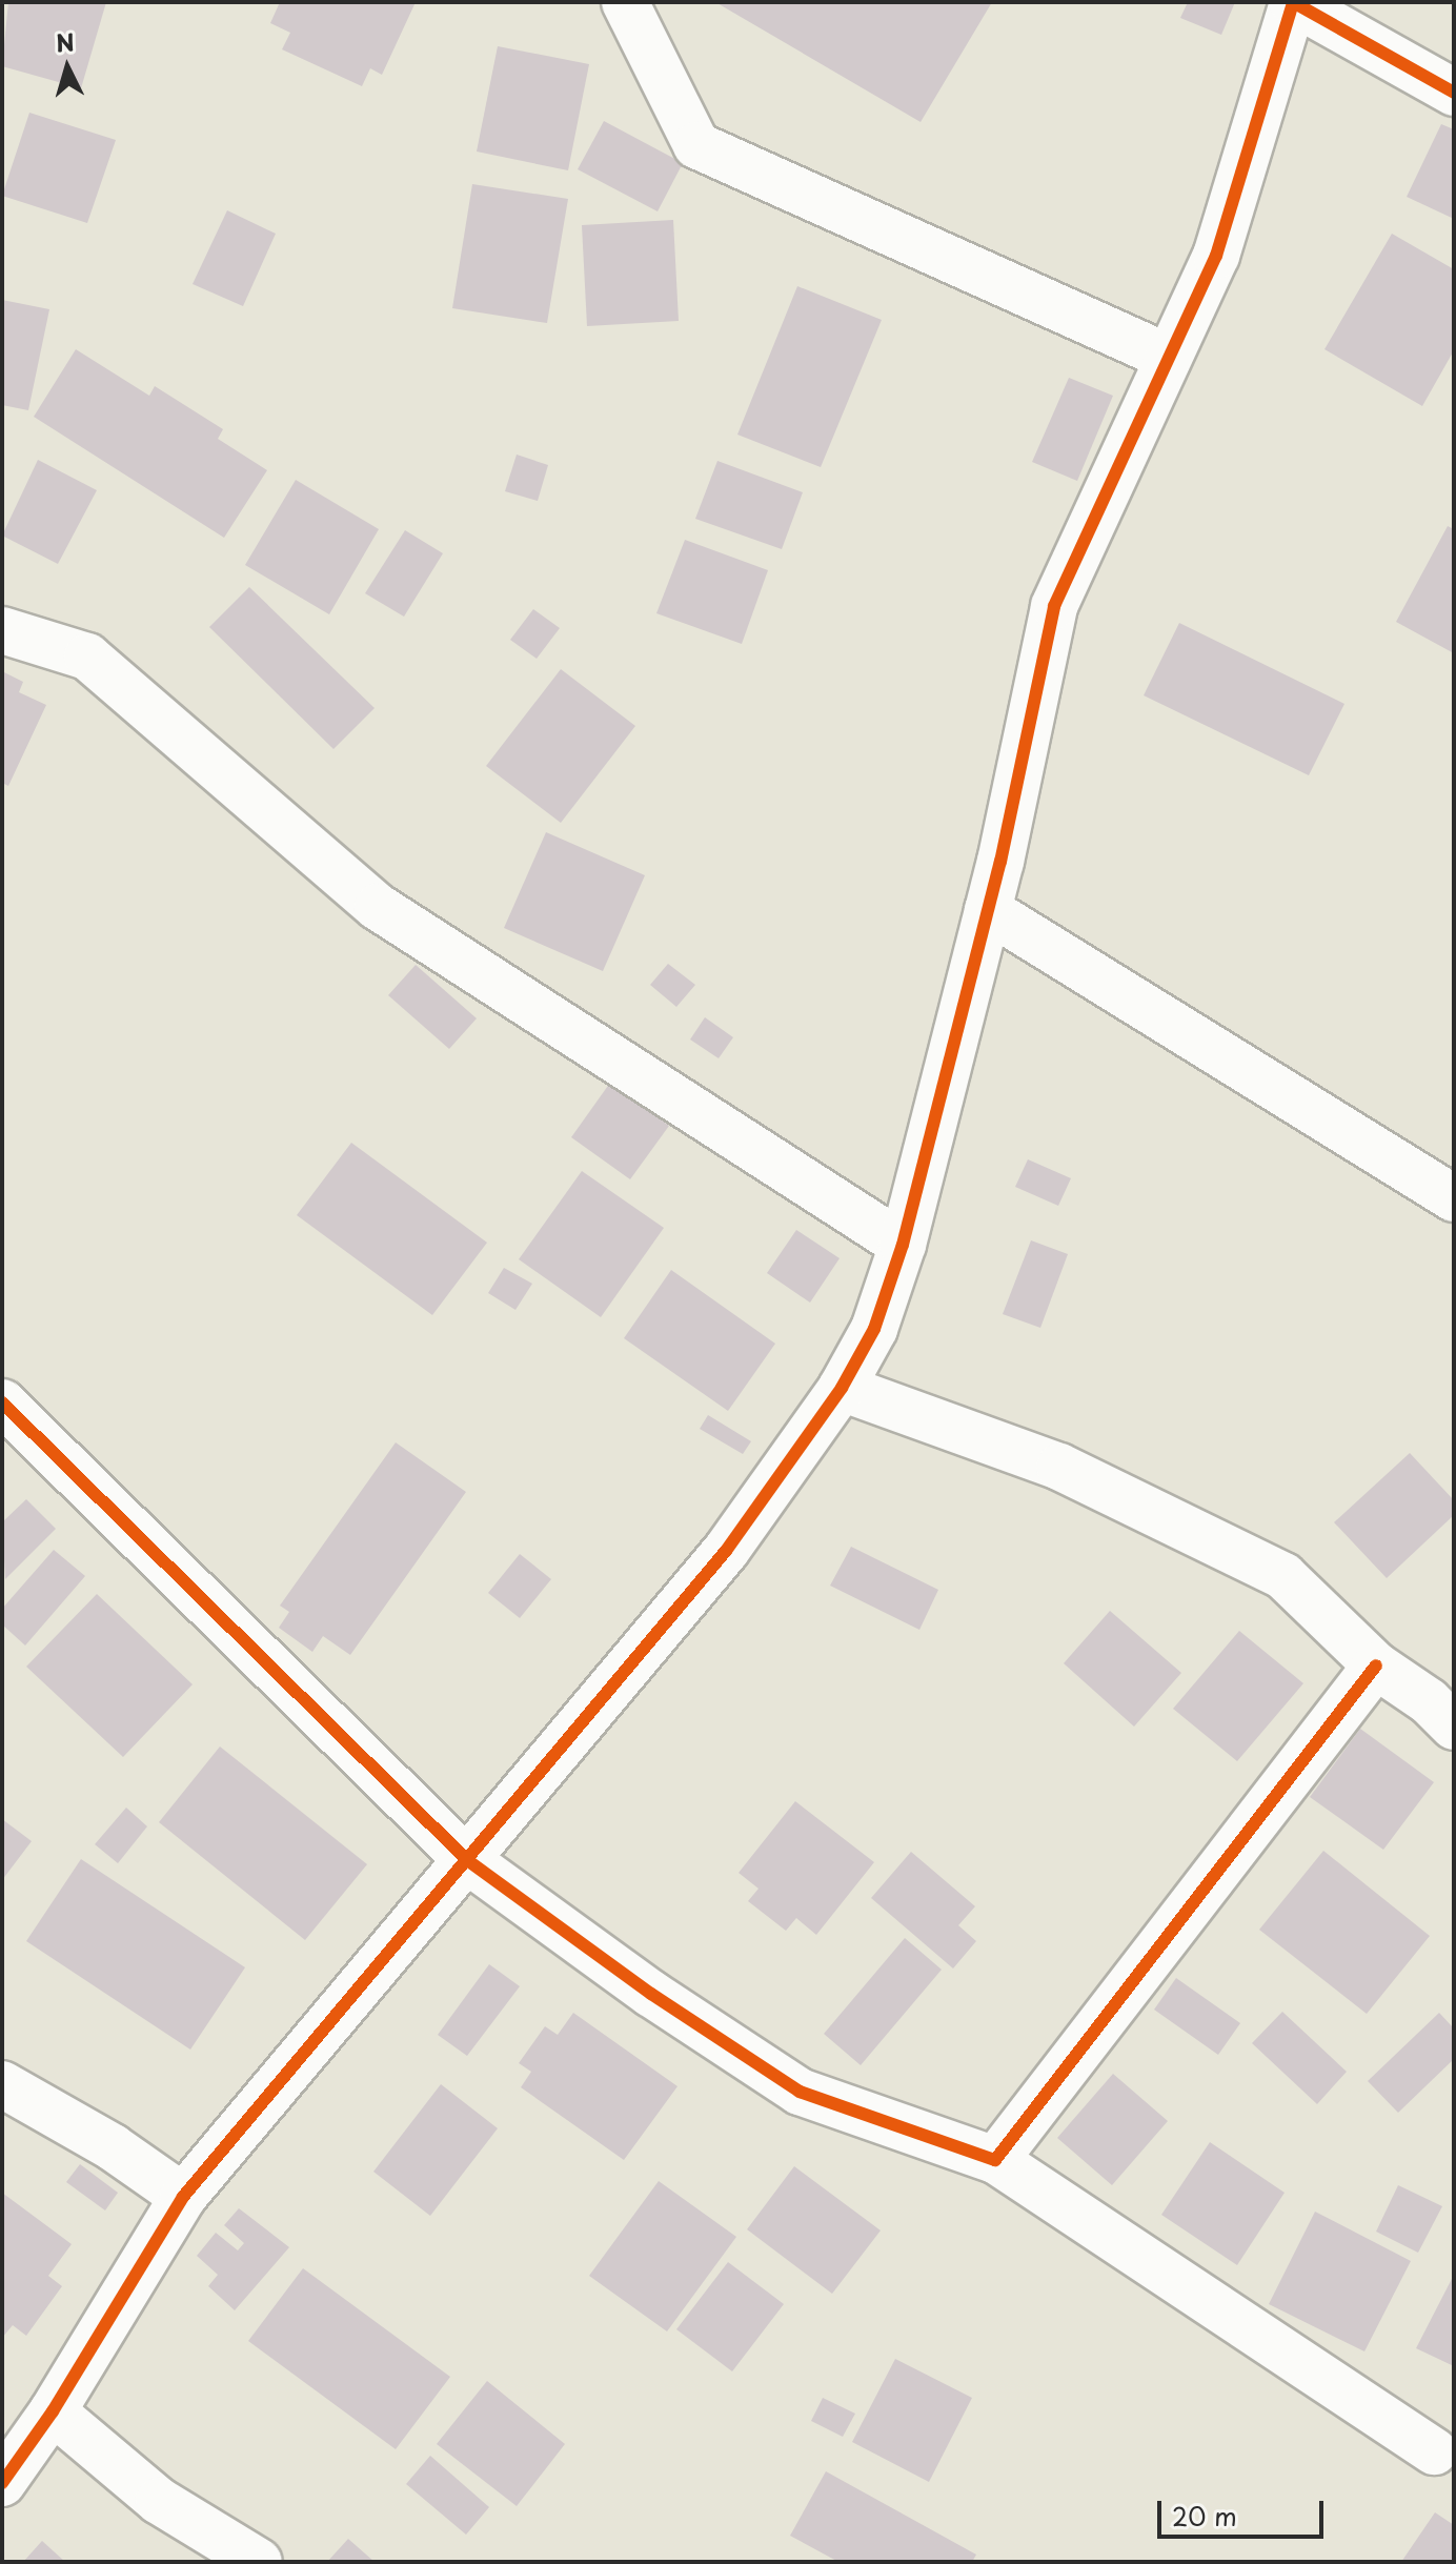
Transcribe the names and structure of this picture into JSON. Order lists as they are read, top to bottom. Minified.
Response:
{"scale_bar":"20 m","north":"top"}
